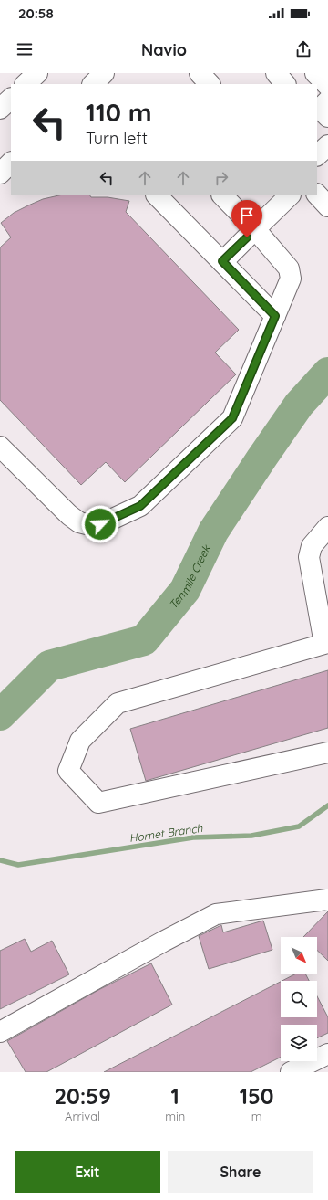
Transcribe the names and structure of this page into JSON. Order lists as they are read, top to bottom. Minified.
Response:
{"water":["Tenmile Creek","Hornet Branch"],"north":"bottom right","page":{"status":"20:58","header":"Navio","turn":["110 m","Turn left"],"eta":["20:59","Arrival","1","min","150","m"],"buttons":["Exit","Share"]}}
